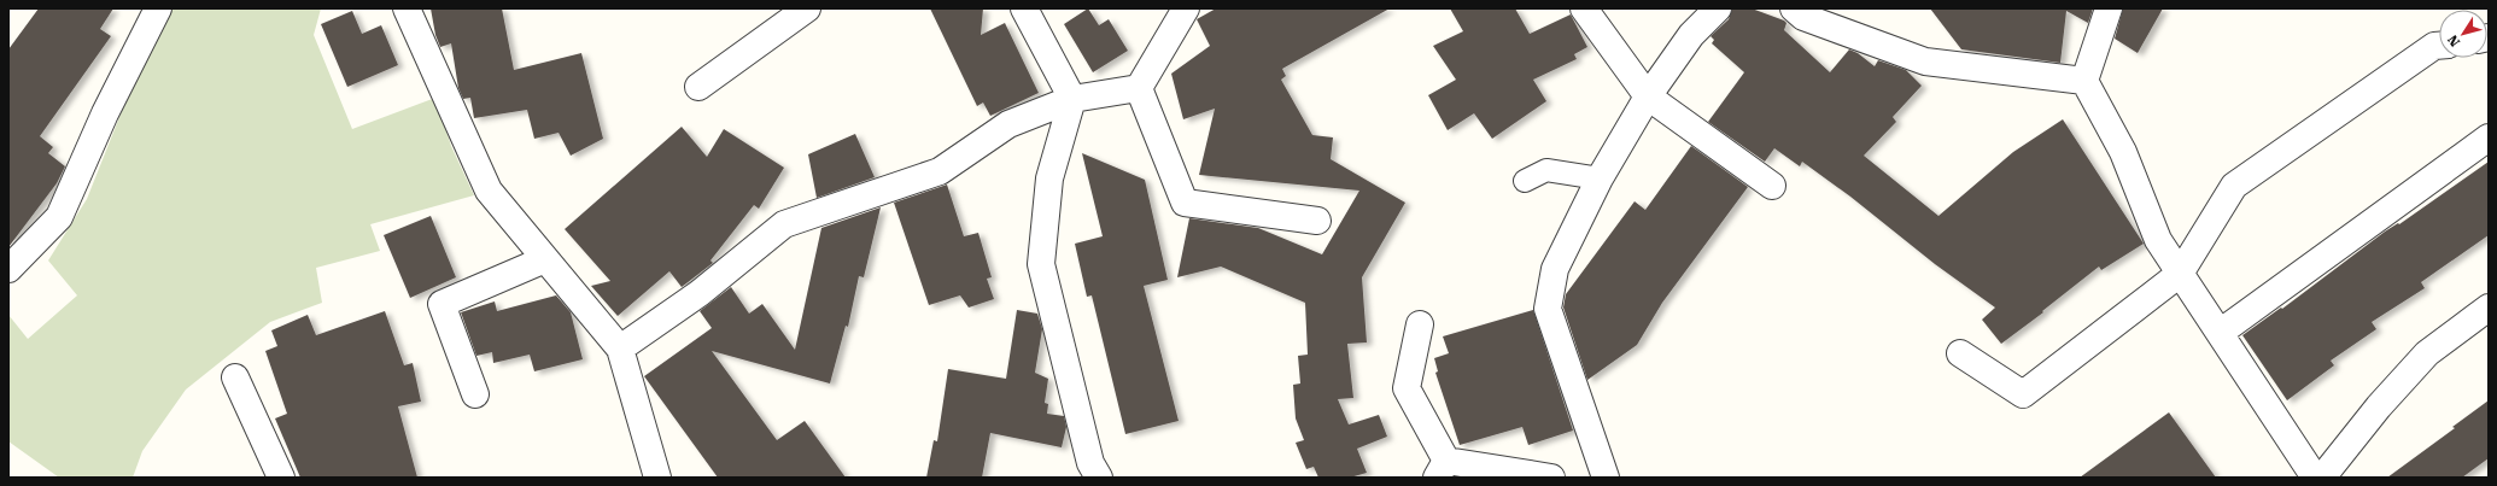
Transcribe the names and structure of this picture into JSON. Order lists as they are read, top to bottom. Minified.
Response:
{"north":"bottom left"}
